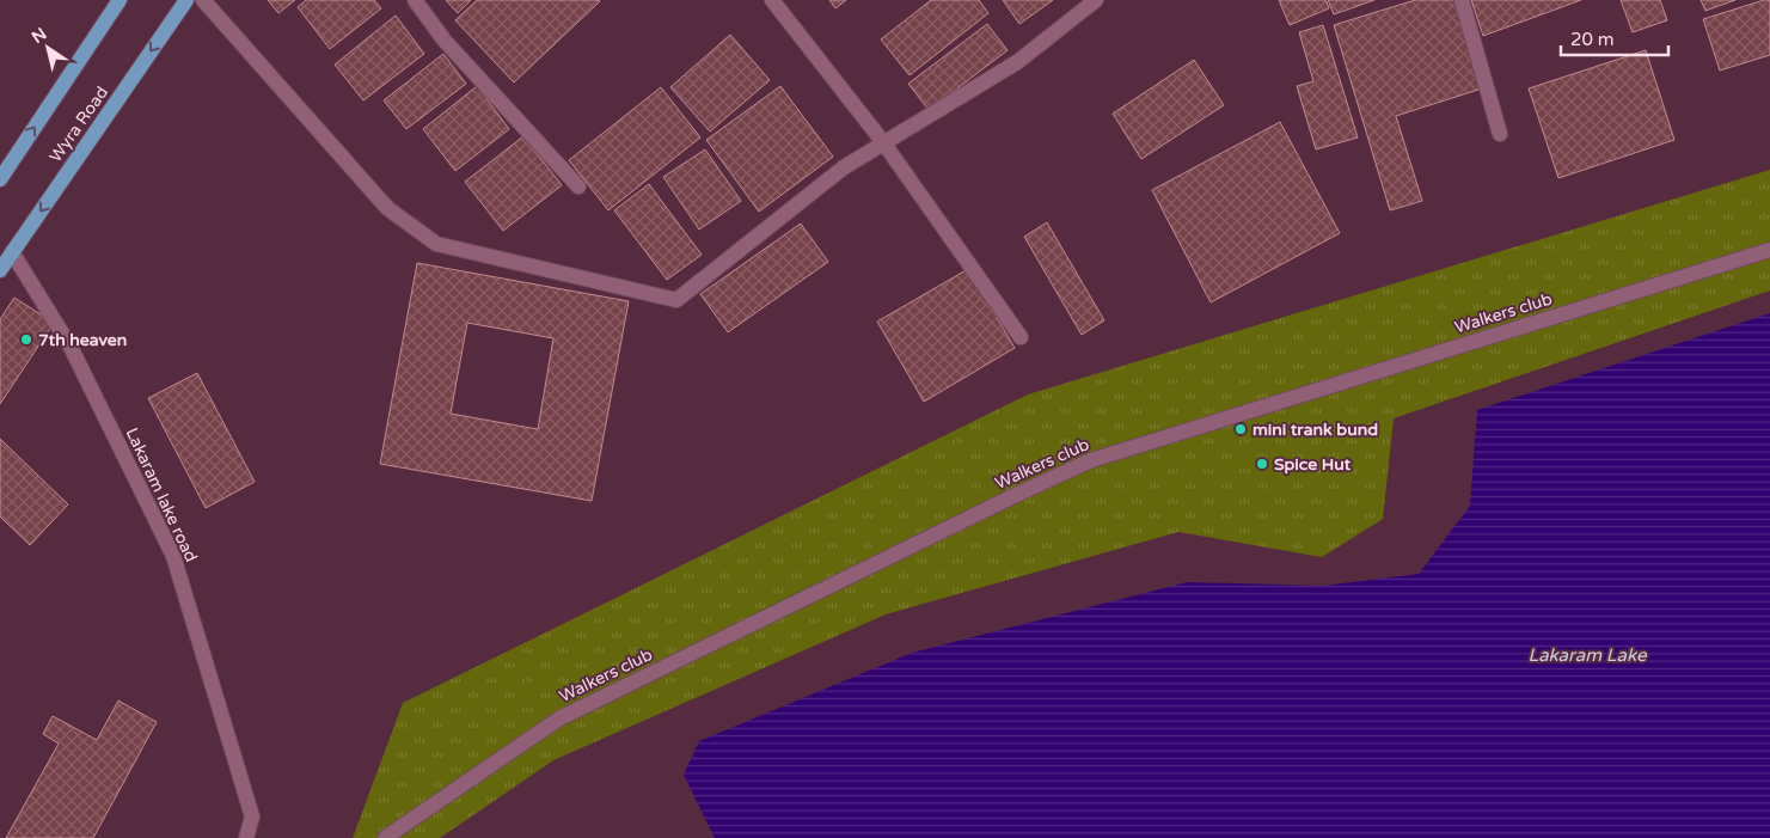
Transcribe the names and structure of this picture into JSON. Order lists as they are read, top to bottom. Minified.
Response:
{"streets":{"main road":["Wyra Road"],"street":["Walkers club","Lakaram lake road"]},"crossings":[["Wyra Road","Lakaram lake road"]],"water":["Lakaram Lake"],"places":["7th heaven","mini trank bund","Spice Hut"],"scale_bar":"20 m","north":"top left"}
